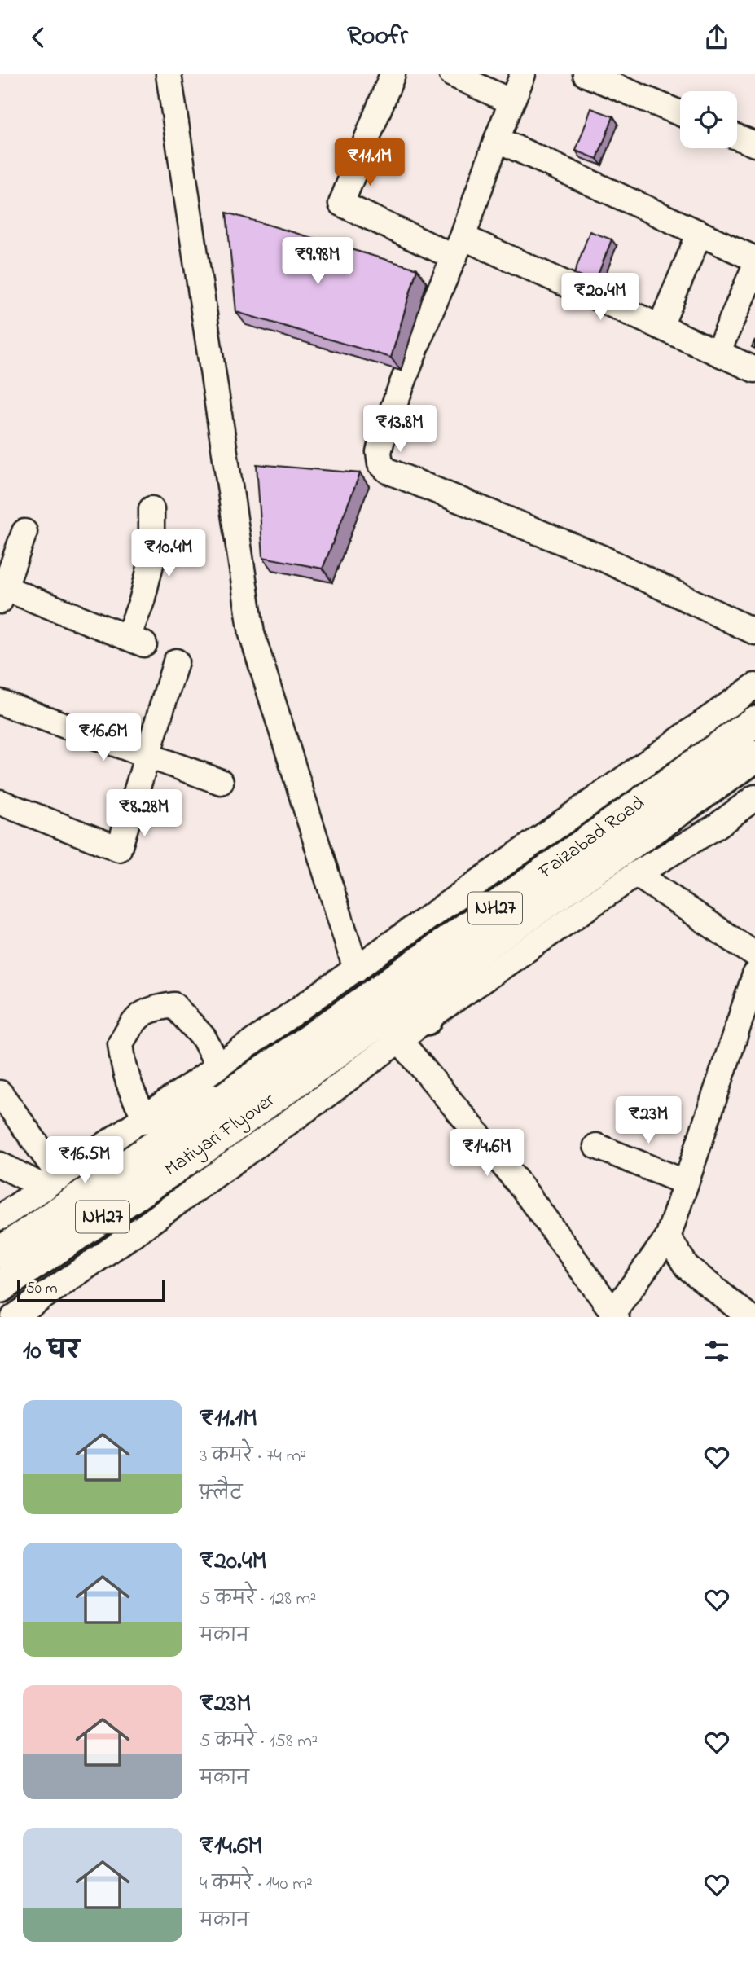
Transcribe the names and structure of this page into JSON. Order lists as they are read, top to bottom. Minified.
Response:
{"streets":{"highway":["Faizabad Road","NH27","Matiyari Flyover"]},"crossings":[["Faizabad Road","Matiyari Flyover"]],"scale_bar":"50 m","page":{"header":"Roofr","price":["₹11.1M","₹9.98M","₹20.4M","₹13.8M","₹10.4M","₹16.6M","₹8.28M","₹23M","₹14.6M","₹16.5M"],"scale":"50 m","heading":"10 घर","list":[{"name":"₹11.1M","note":"3 कमरे · 74 m² · फ़्लैट"},{"name":"₹20.4M","note":"5 कमरे · 128 m² · मकान"},{"name":"₹23M","note":"5 कमरे · 158 m² · मकान"},{"name":"₹14.6M","note":"4 कमरे · 140 m² · मकान"}]}}
